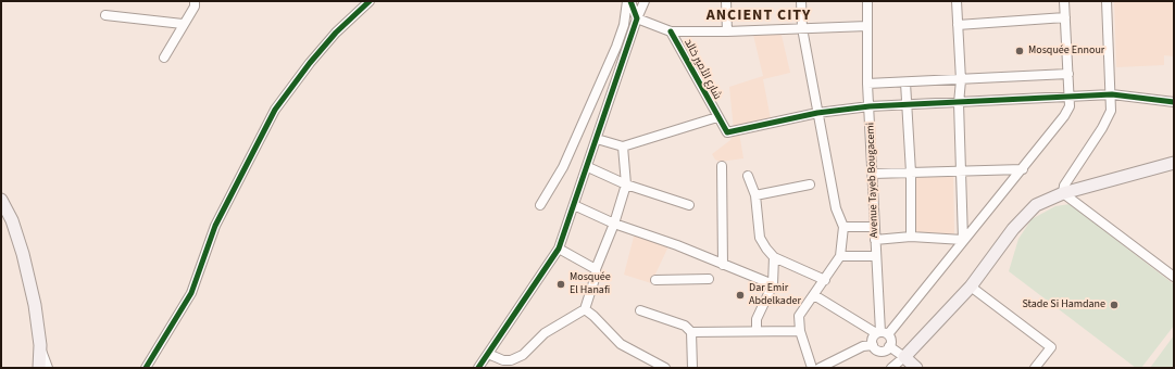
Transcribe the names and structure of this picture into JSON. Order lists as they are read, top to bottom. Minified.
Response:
{"streets":{"street":["شارع الأمير خالد","Avenue Tayeb Bougacemi"]},"districts":["ANCIENT CITY"],"places":["Mosquée Ennour","Mosquée El Hanafi","Dar Emir Abdelkader","Stade Si Hamdane"]}
